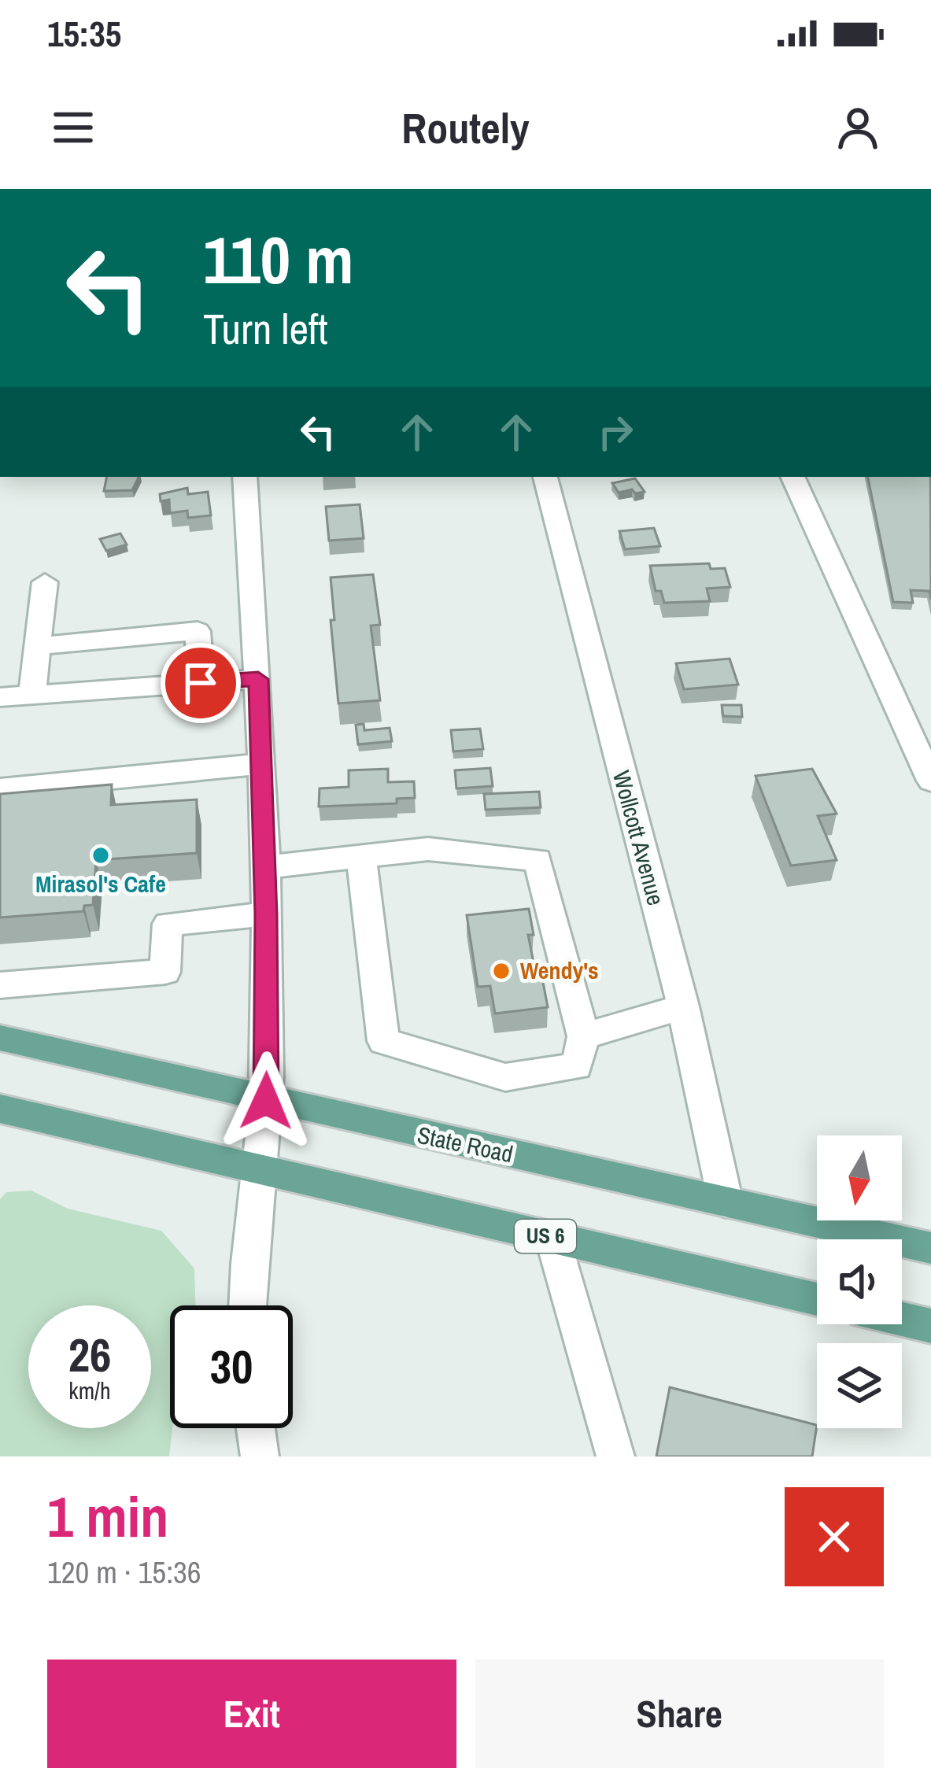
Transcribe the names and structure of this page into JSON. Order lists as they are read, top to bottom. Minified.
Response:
{"streets":{"main road":["State Road","US 6"],"street":["Wollcott Avenue"]},"crossings":[["Wollcott Avenue","State Road"]],"places":["Mirasol's Cafe","Wendy's"],"north":"bottom","page":{"status":"15:35","header":"Routely","turn":["110 m","Turn left"],"speed":"26 km/h","limit":"30","heading":["1 min","120 m · 15:36"],"buttons":["Exit","Share"]}}
